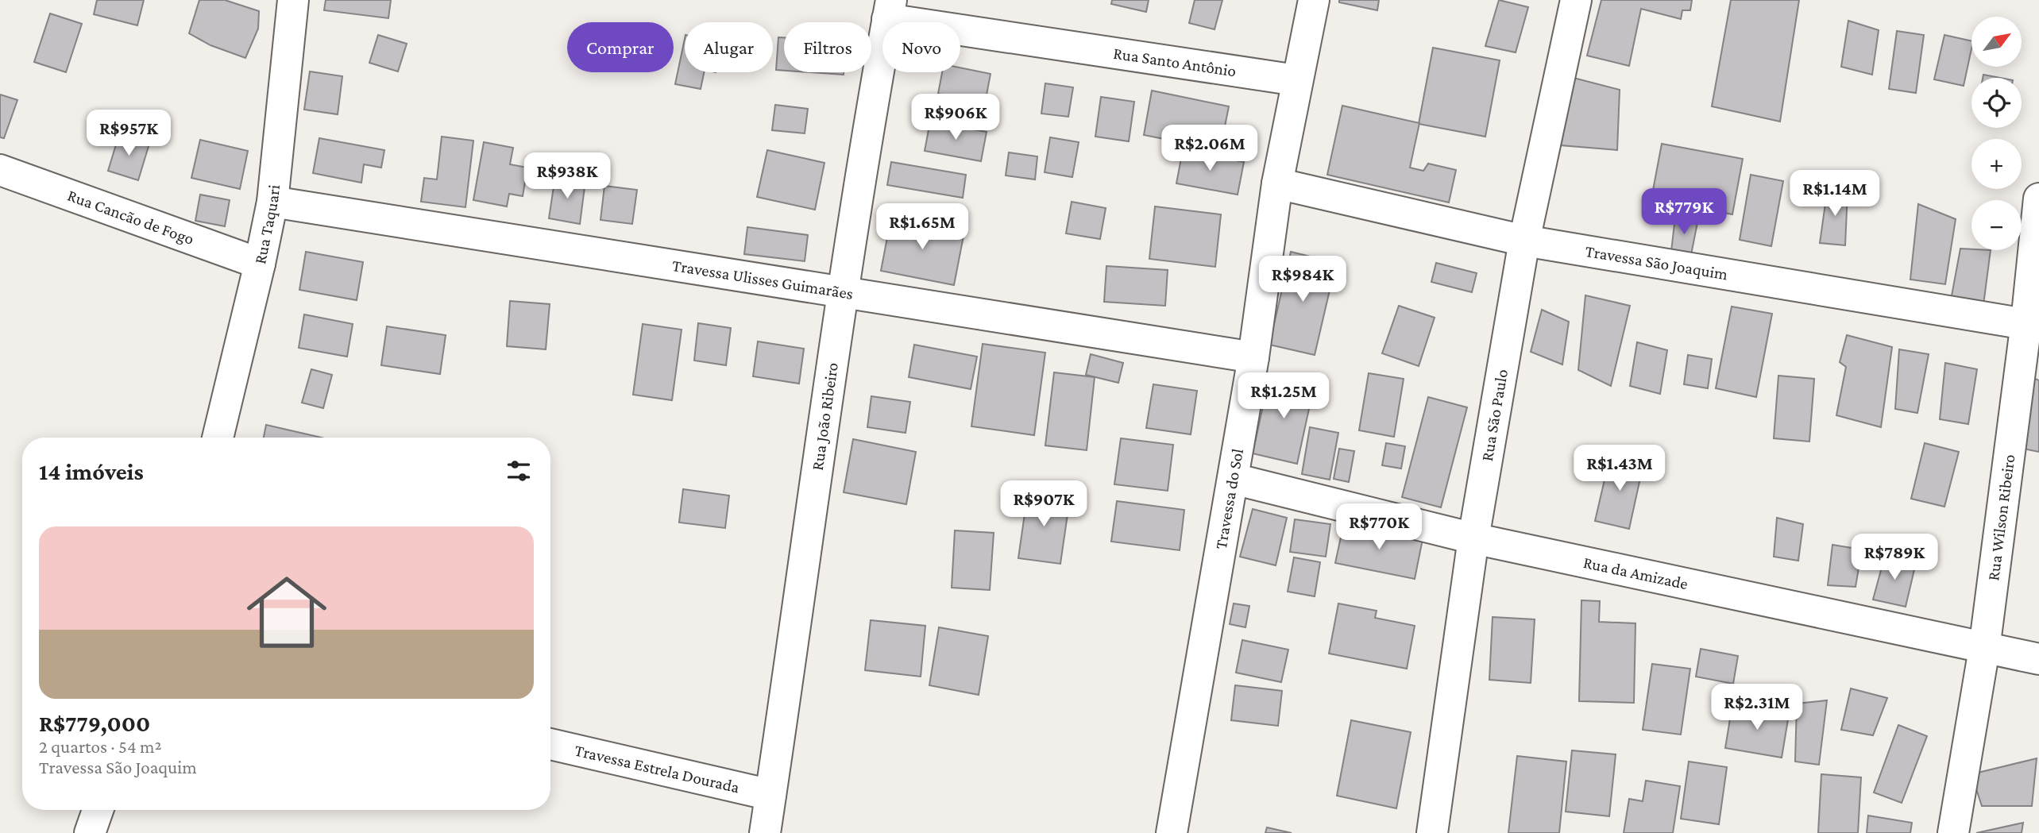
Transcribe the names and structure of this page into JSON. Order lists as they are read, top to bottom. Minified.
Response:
{"streets":{"street":["Rua Santo Antônio","Rua Cancão de Fogo","Rua Taquari","Travessa São Joaquim","Travessa Ulisses Guimarães","Rua São Paulo","Rua João Ribeiro","Travessa do Sol","Rua Wilson Ribeiro","Rua da Amizade","Travessa Estrela Dourada"]},"crossings":[["Rua Santo Antônio","Rua João Ribeiro"],["Rua Santo Antônio","Travessa do Sol"],["Rua Cancão de Fogo","Rua Taquari"],["Rua Taquari","Travessa Ulisses Guimarães"],["Travessa São Joaquim","Rua São Paulo"],["Travessa São Joaquim","Travessa do Sol"],["Travessa São Joaquim","Rua Wilson Ribeiro"],["Travessa Ulisses Guimarães","Rua João Ribeiro"],["Travessa Ulisses Guimarães","Travessa do Sol"],["Rua São Paulo","Rua da Amizade"],["Rua João Ribeiro","Travessa Estrela Dourada"],["Travessa do Sol","Rua da Amizade"],["Rua Wilson Ribeiro","Rua da Amizade"]],"north":"top right","page":{"map_buttons":["+","−"],"chip":["Comprar","Alugar","Filtros","Novo"],"price":["R$906K","R$957K","R$2.06M","R$938K","R$1.14M","R$779K","R$1.65M","R$984K","R$1.25M","R$1.43M","R$907K","R$770K","R$789K","R$2.31M"],"heading":"14 imóveis","list":[{"name":"R$779,000","note":"2 quartos · 54 m² · Travessa São Joaquim"}]}}
